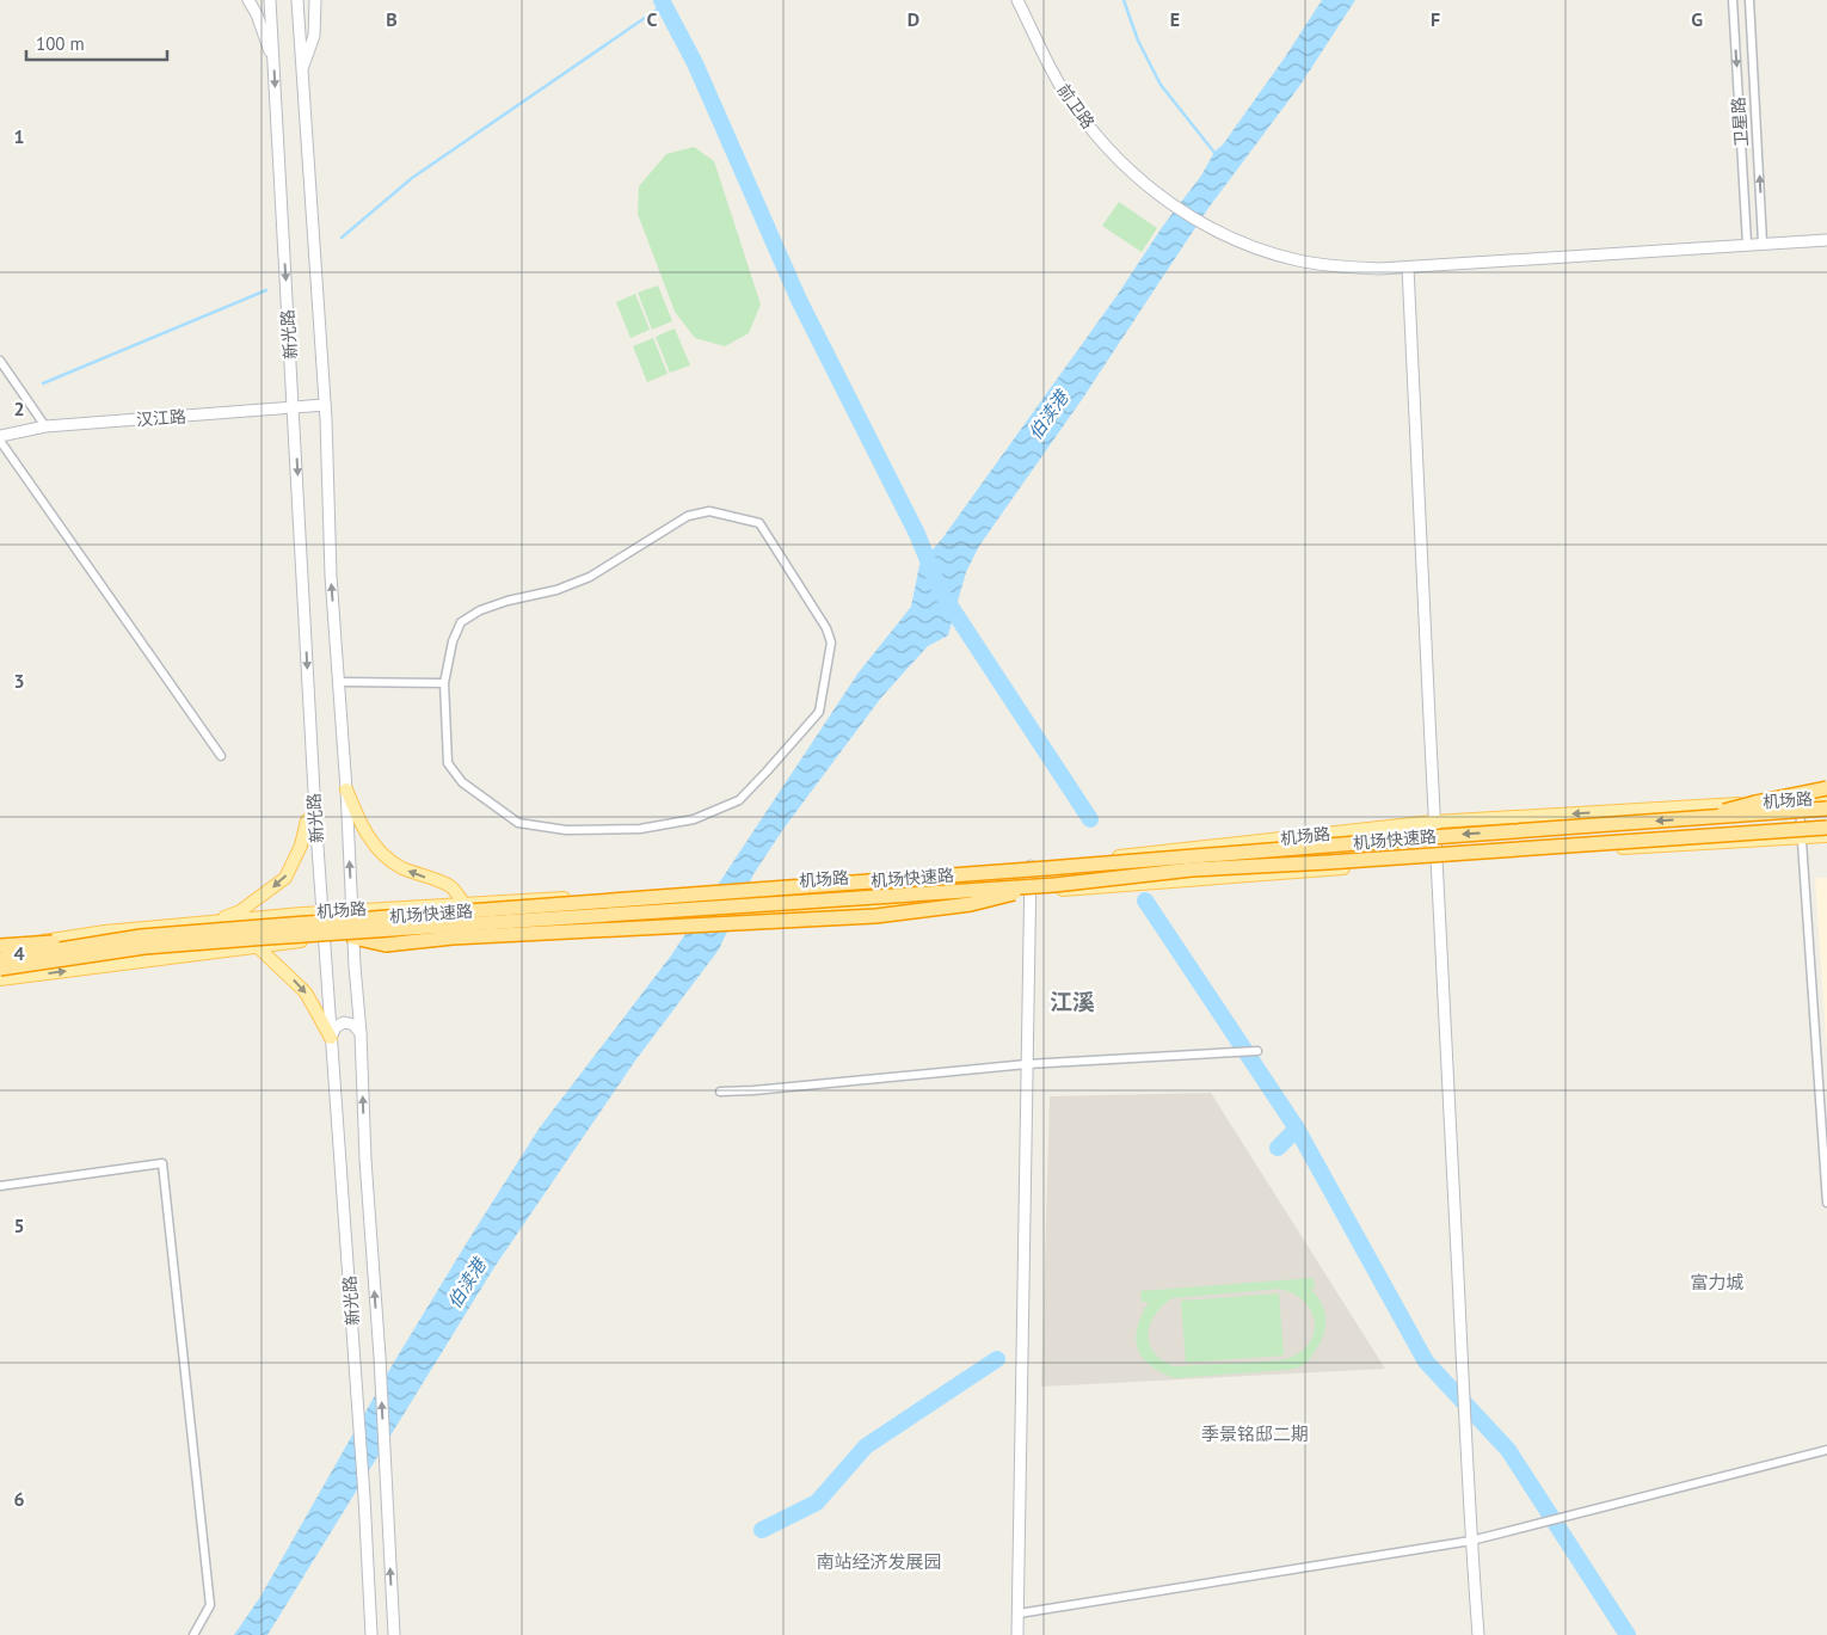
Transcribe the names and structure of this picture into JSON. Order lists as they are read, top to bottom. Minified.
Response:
{"streets":{"highway":["机场快速路"],"main road":["前卫路","新光路","汉江路","机场路"],"street":["卫星路"]},"crossings":[["前卫路","卫星路"],["新光路","汉江路"],["新光路","机场路"]],"districts":["江溪","富力城","季景铭邸二期","南站经济发展园"],"water":["伯渎港"],"scale_bar":"100 m","grid":{"columns":["B","C","D","E","F","G"],"rows":["1","2","3","4","5","6"]}}
